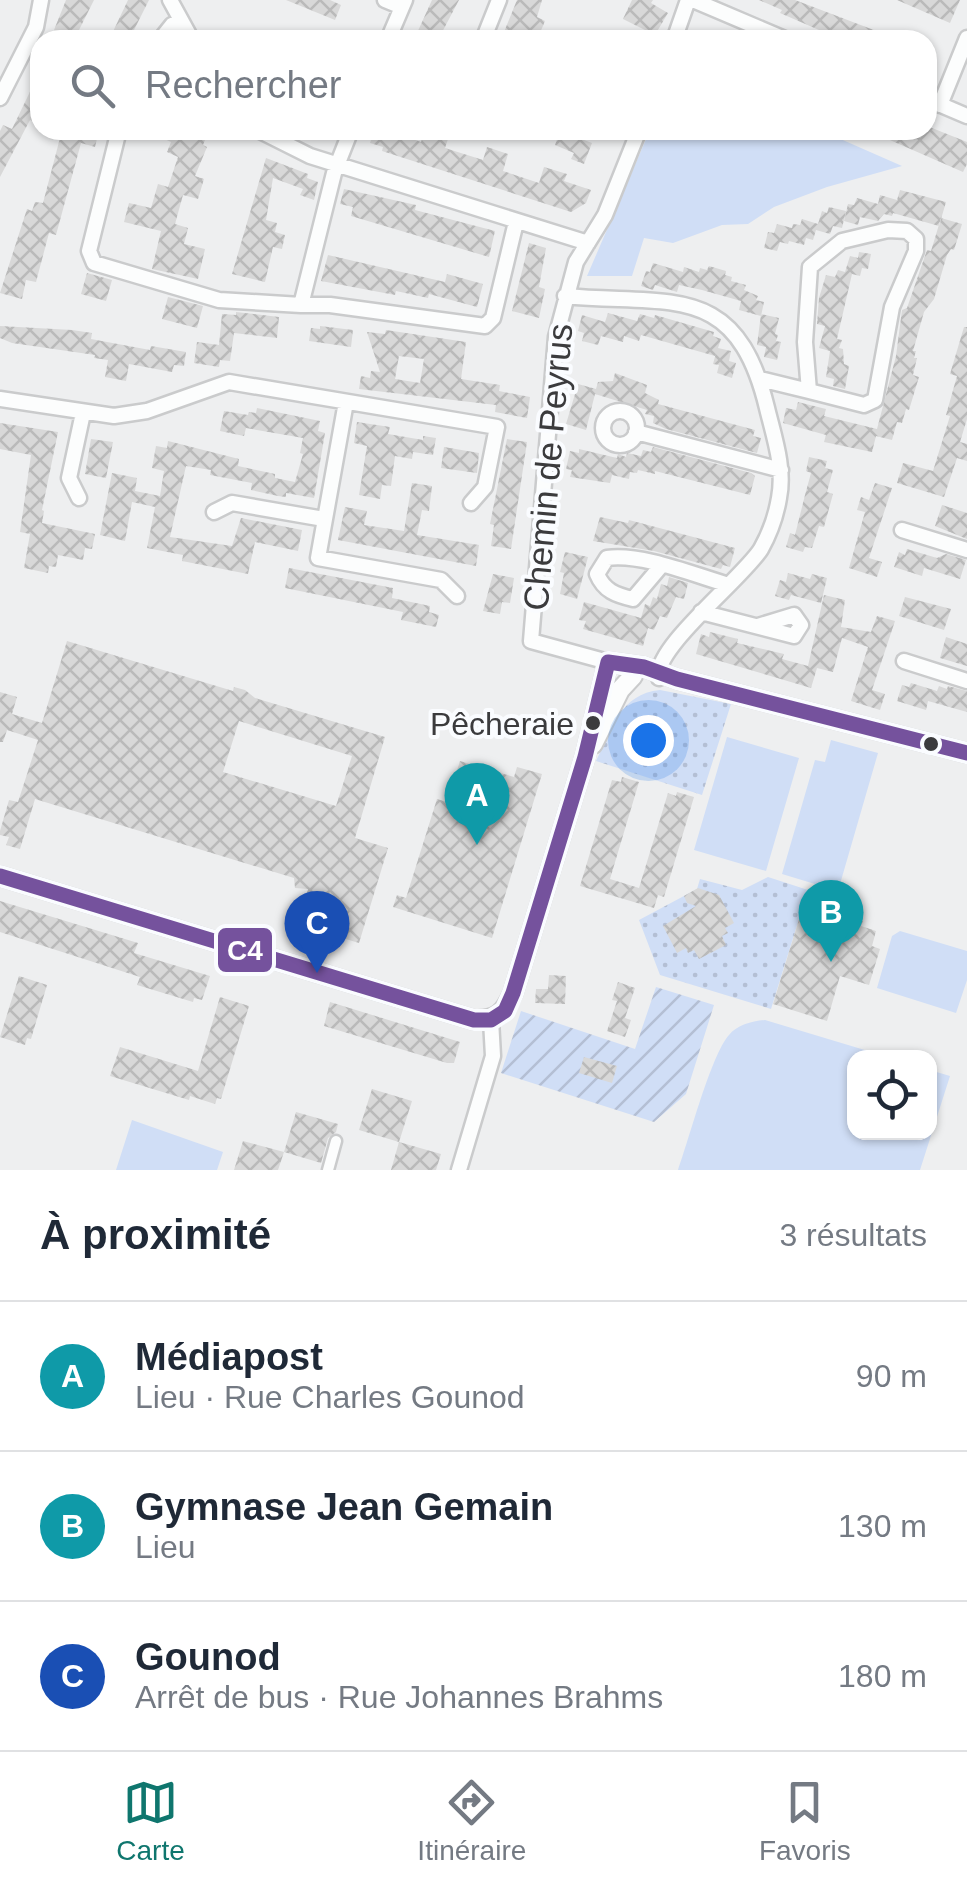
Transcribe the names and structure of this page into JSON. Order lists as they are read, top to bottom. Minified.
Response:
{"streets":{"street":["Chemin de Peyrus"]},"places":["Pêcheraie"],"lines":["transit line C4"],"page":{"search":"Rechercher","pins":["A","B","C"],"heading":["À proximité","3 résultats"],"list":[{"mark":"A","name":"Médiapost","note":"Lieu · Rue Charles Gounod","value":"90 m"},{"mark":"B","name":"Gymnase Jean Gemain","note":"Lieu","value":"130 m"},{"mark":"C","name":"Gounod","note":"Arrêt de bus · Rue Johannes Brahms","value":"180 m"}],"nav":["Carte","Itinéraire","Favoris"]}}
